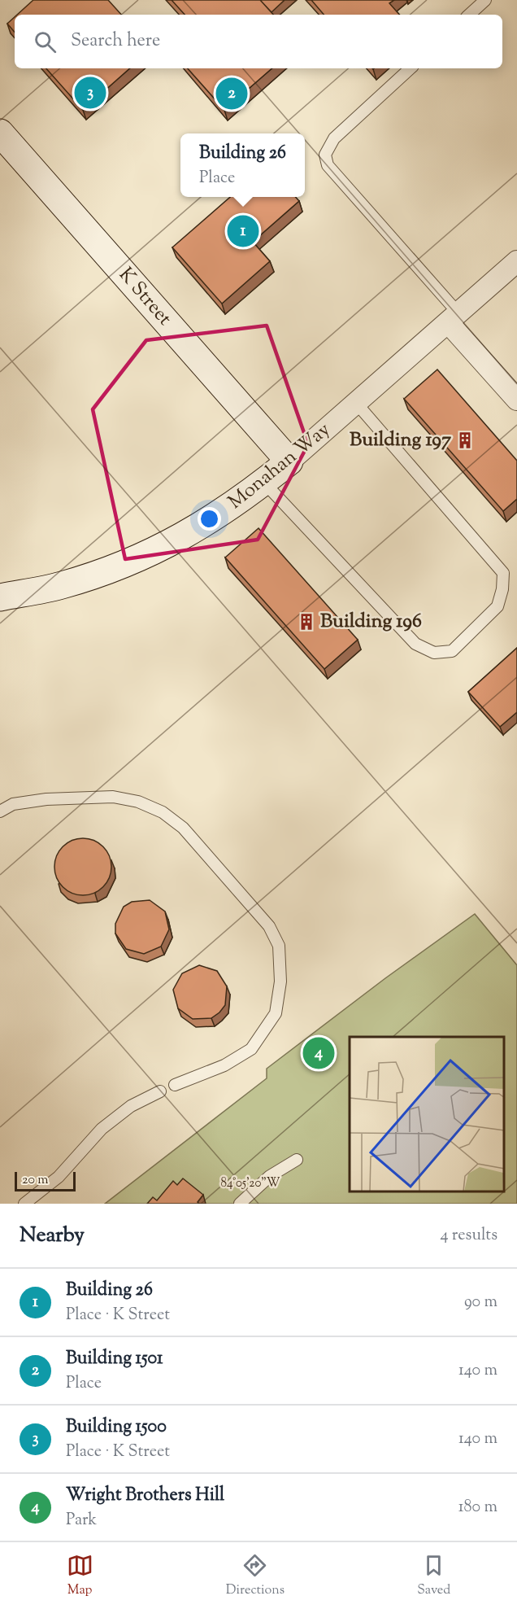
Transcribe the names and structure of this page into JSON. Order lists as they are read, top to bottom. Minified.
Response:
{"streets":{"street":["K Street","Monahan Way"]},"crossings":[["K Street","Monahan Way"]],"places":{"building":["Building 197","Building 196"]},"scale_bar":"20 m","page":{"search":"Search here","pins":["3","2","1","4"],"popup":["Building 26","Place"],"scale":"20 m","heading":["Nearby","4 results"],"list":[{"mark":"1","name":"Building 26","note":"Place · K Street","value":"90 m"},{"mark":"2","name":"Building 1501","note":"Place","value":"140 m"},{"mark":"3","name":"Building 1500","note":"Place · K Street","value":"140 m"},{"mark":"4","name":"Wright Brothers Hill","note":"Park","value":"180 m"}],"nav":["Map","Directions","Saved"]},"coordinates":["84°05'20\"W"]}
